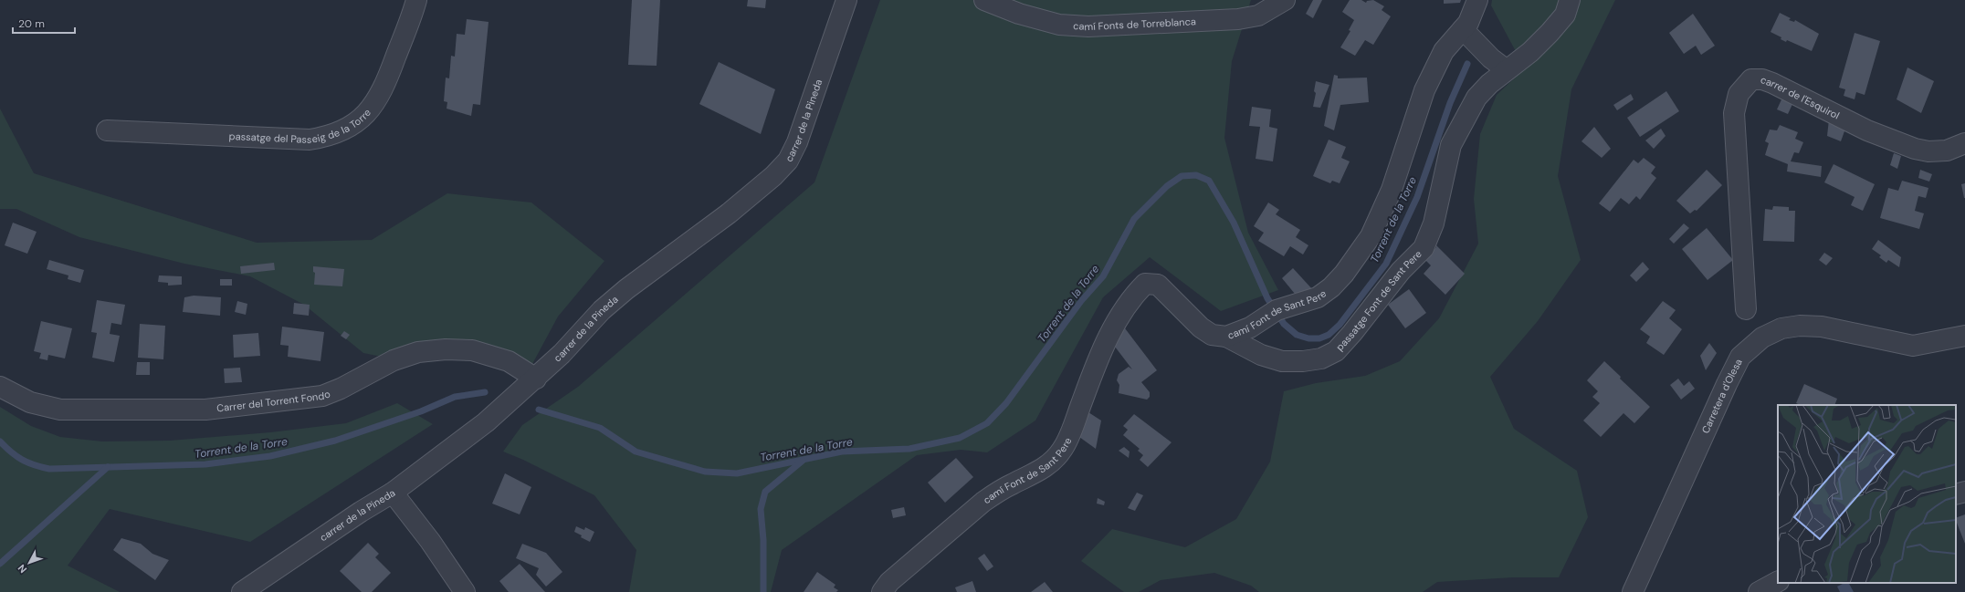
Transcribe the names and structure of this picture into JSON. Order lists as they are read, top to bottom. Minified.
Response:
{"streets":{"street":["camí Fonts de Torreblanca","carrer de l'Esquirol","carrer de la Pineda","passatge del Passeig de la Torre","passatge Font de Sant Pere","camí Font de Sant Pere","Carretera d'Olesa","Carrer del Torrent Fondo"]},"crossings":[["carrer de la Pineda","Carrer del Torrent Fondo"],["passatge Font de Sant Pere","camí Font de Sant Pere"]],"water":["Torrent de la Torre"],"scale_bar":"20 m","north":"bottom left"}
